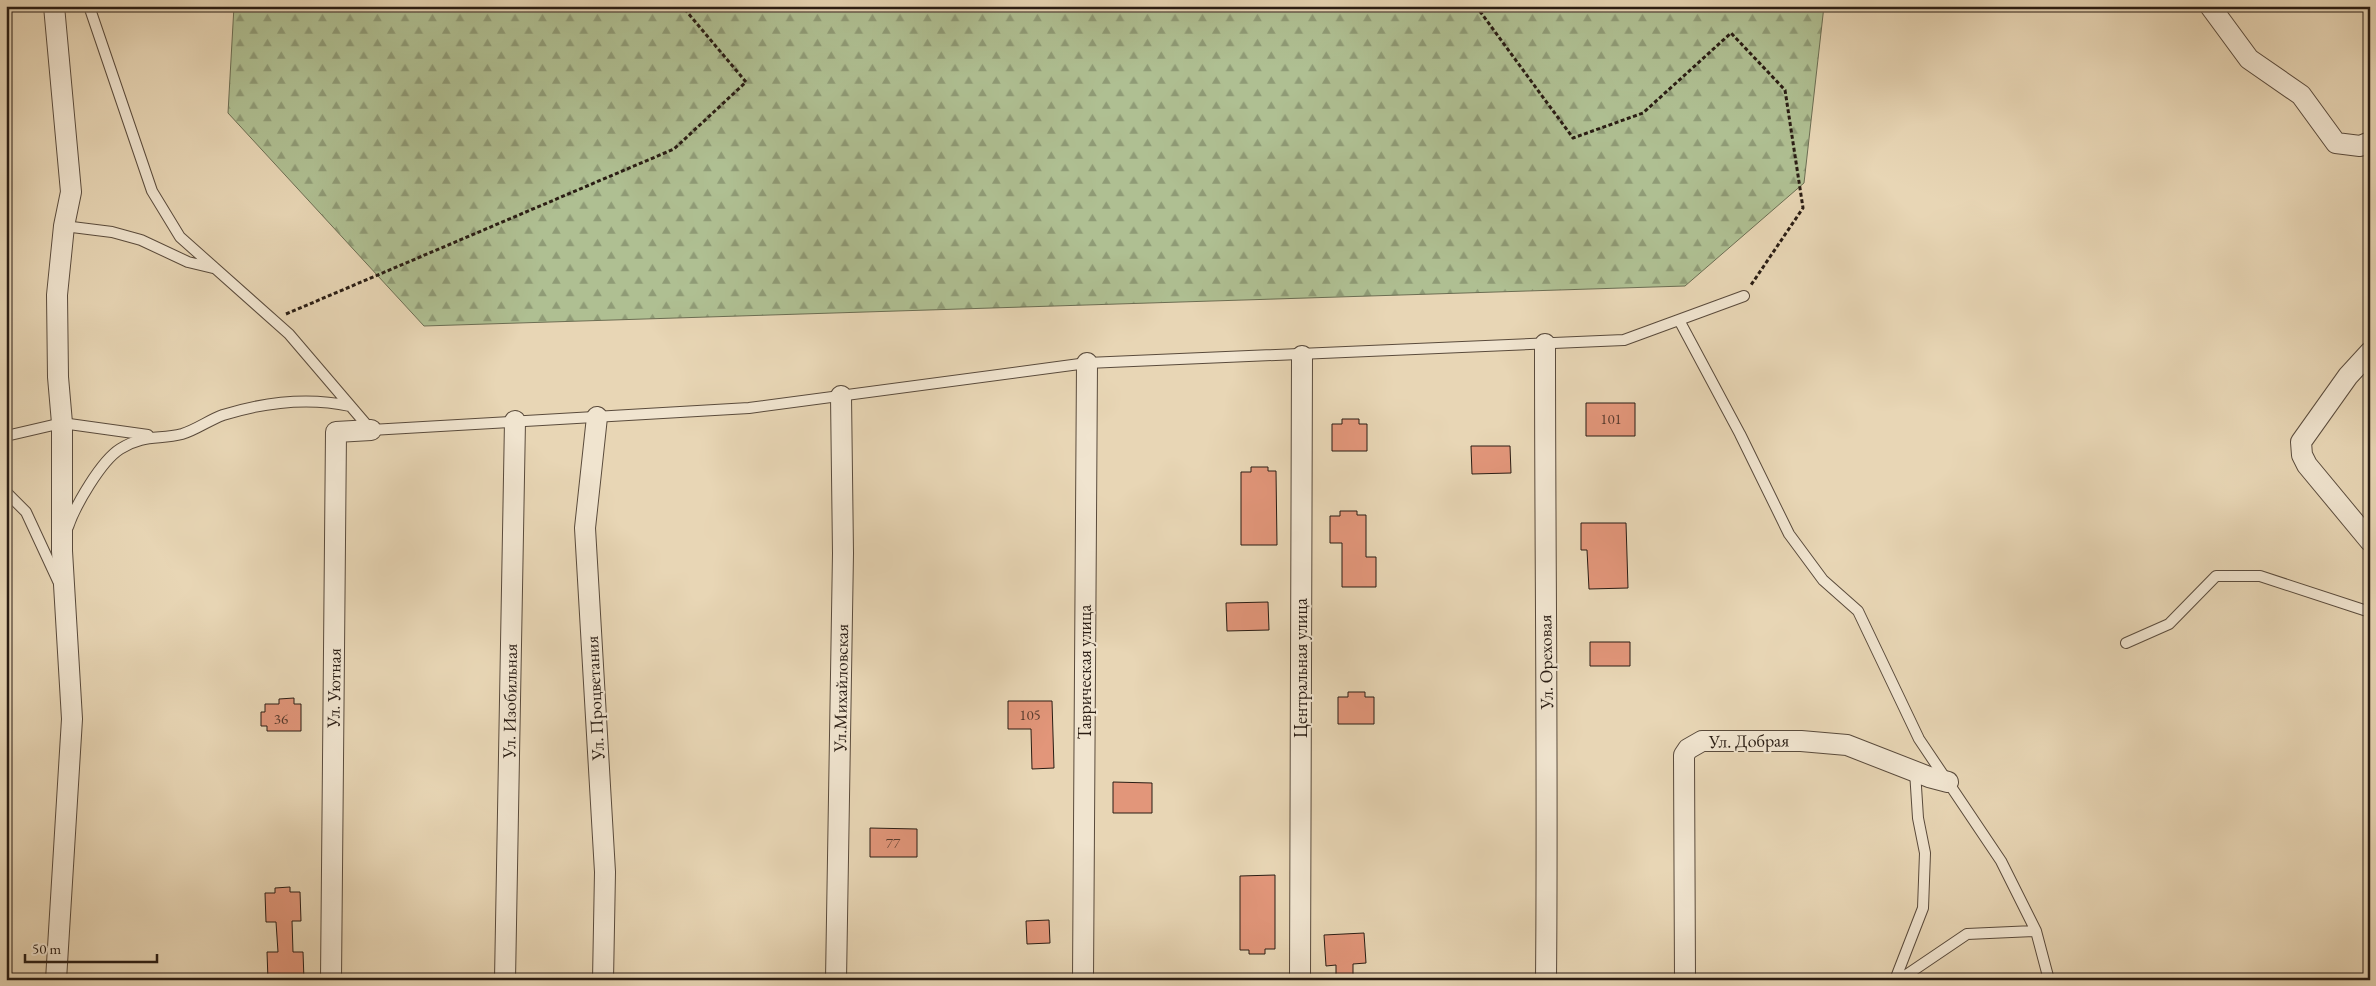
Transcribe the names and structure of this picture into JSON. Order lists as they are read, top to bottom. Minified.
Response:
{"streets":{"street":["Ул. Ореховая","Центральная улица","Таврическая улица","Ул. Уютная","Ул.Михайловская","Ул. Процветания","Ул. Изобильная","Ул. Добрая"]},"house_numbers":["101","105","36","77"],"scale_bar":"50 m"}
